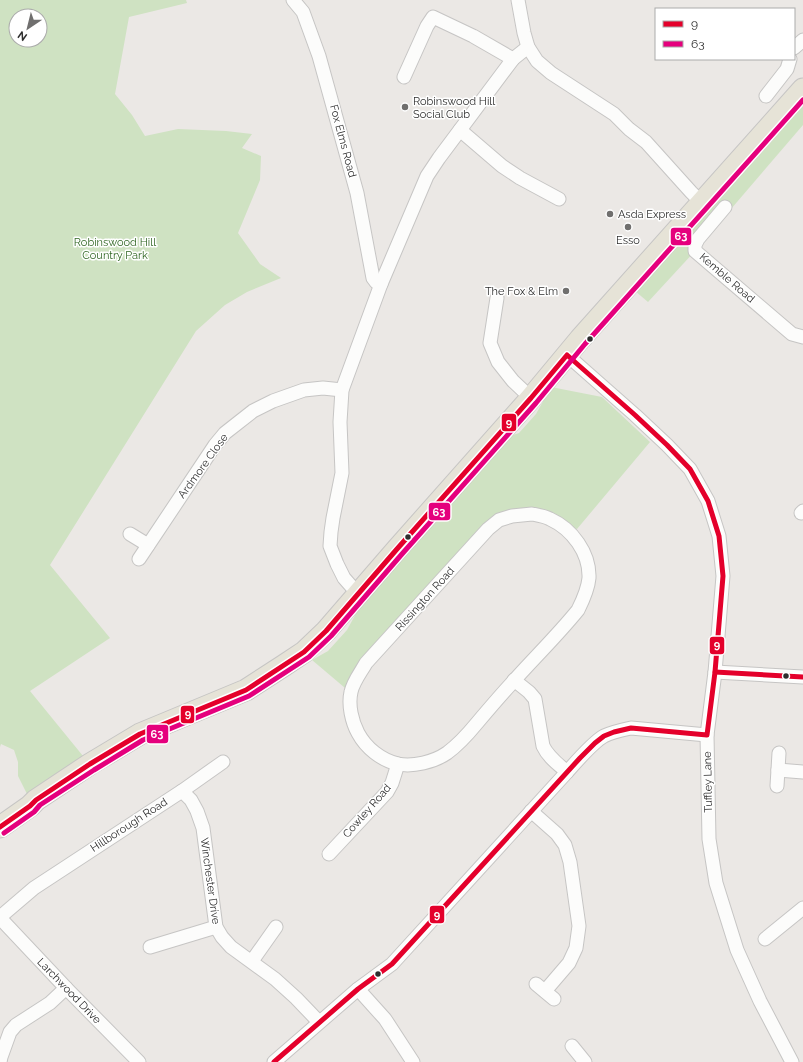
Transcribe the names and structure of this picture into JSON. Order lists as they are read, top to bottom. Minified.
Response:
{"streets":{"street":["Fox Elms Road","Kemble Road","Ardmore Close","Rissington Road","Tuffley Lane","Cowley Road","Hillborough Road","Winchester Drive","Larchwood Drive"]},"crossings":[["Rissington Road","Cowley Road"],["Hillborough Road","Winchester Drive"],["Hillborough Road","Larchwood Drive"]],"parks":["Robinswood Hill Country Park"],"places":["Robinswood Hill Social Club","Asda Express","Esso","The Fox & Elm"],"lines":["transit line 63","transit line 9"],"legend":["9","63"],"north":"bottom left"}
